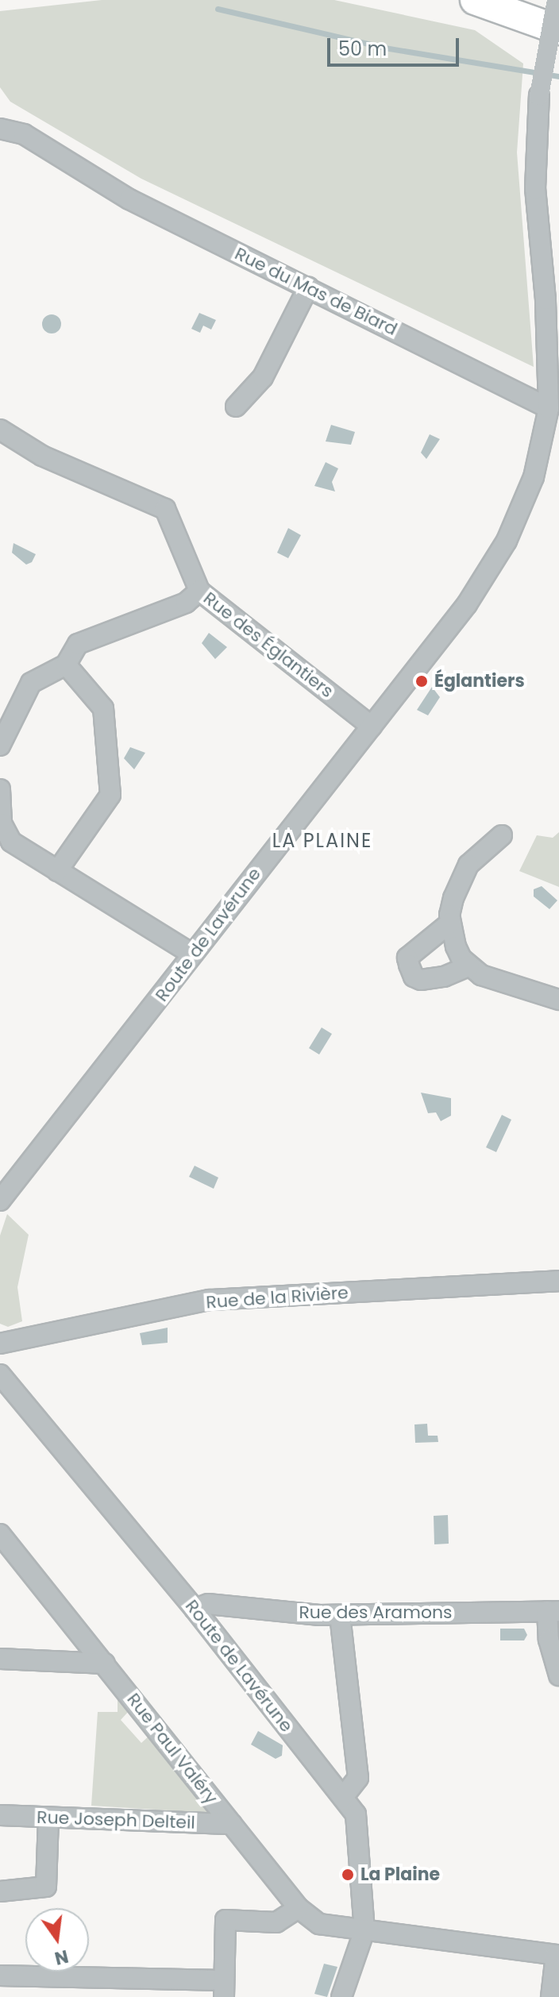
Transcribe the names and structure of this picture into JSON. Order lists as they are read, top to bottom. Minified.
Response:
{"streets":{"street":["Rue du Mas de Biard","Rue des Églantiers","Route de Lavérune","Rue de la Rivière","Rue des Aramons","Rue Paul Valéry","Rue Joseph Delteil"]},"crossings":[["Rue du Mas de Biard","Route de Lavérune"],["Rue des Églantiers","Route de Lavérune"],["Route de Lavérune","Rue des Aramons"],["Route de Lavérune","Rue Paul Valéry"],["Rue Paul Valéry","Rue Joseph Delteil"]],"districts":["LA PLAINE"],"places":["Églantiers","La Plaine"],"scale_bar":"50 m","north":"bottom"}
